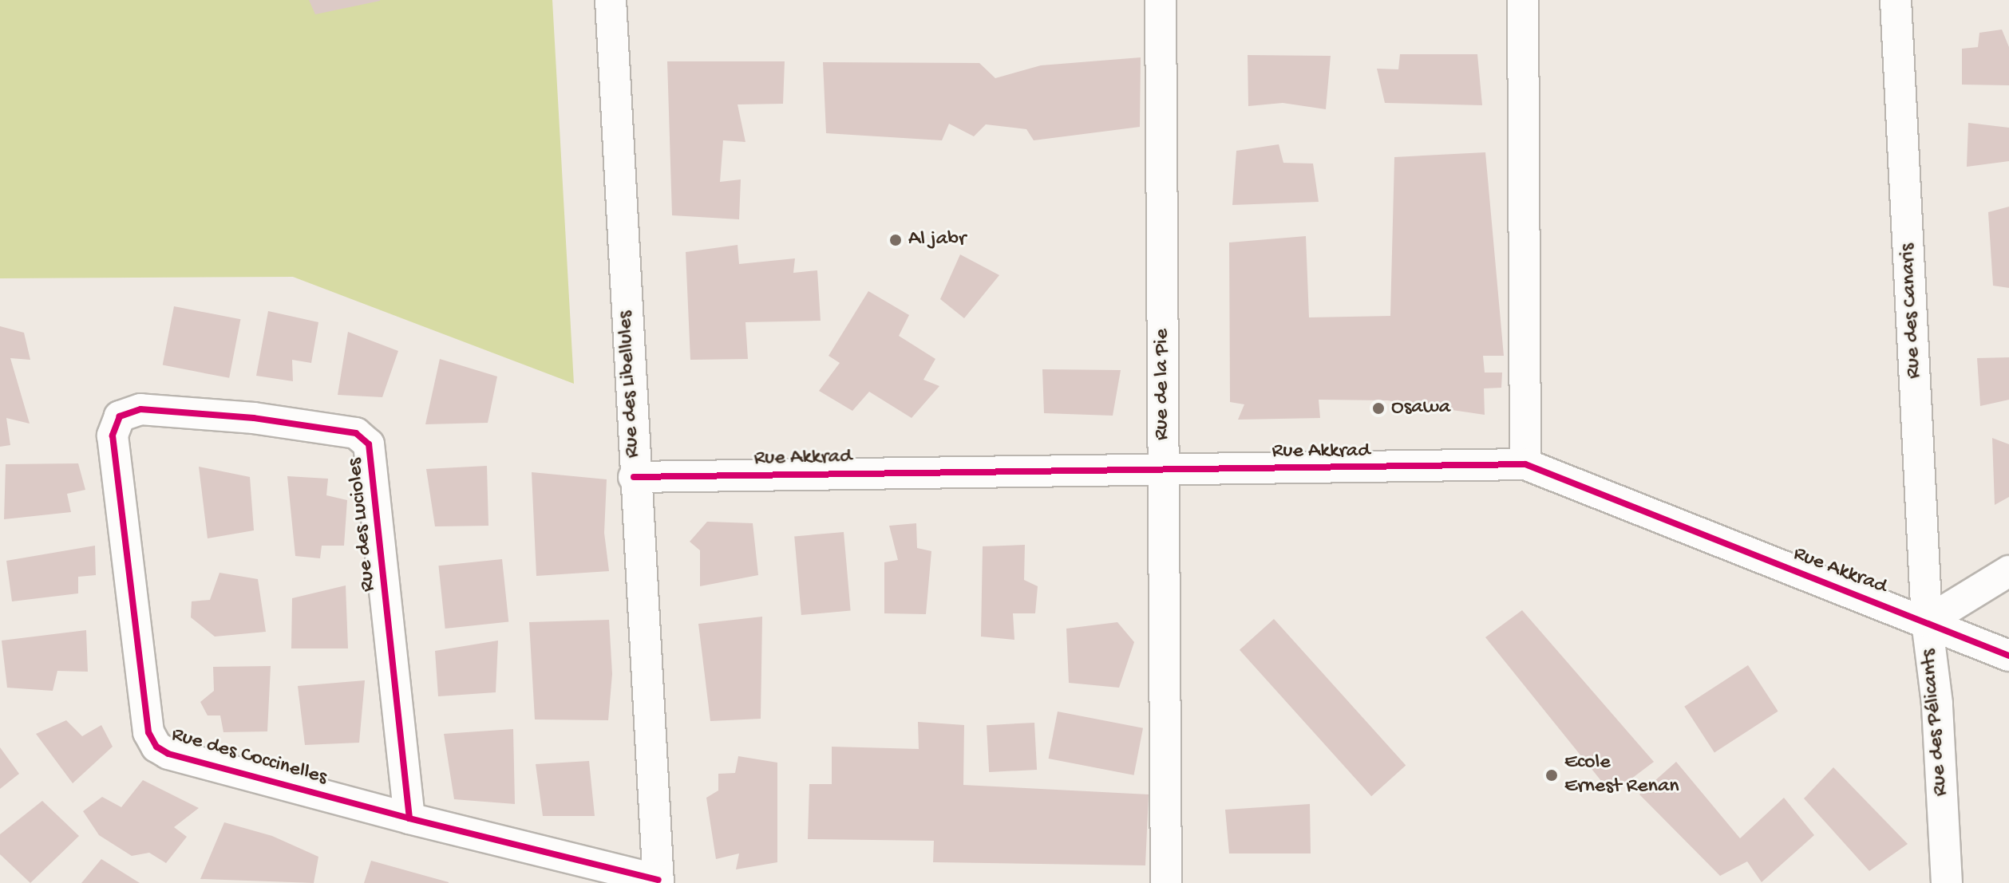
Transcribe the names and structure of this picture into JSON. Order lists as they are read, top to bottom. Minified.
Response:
{"streets":{"street":["Rue des Canaris","Rue des Libellules","Rue de la Pie","Rue Akkrad","Rue des Lucioles","Rue des Pélicants","Rue des Coccinelles"]},"crossings":[["Rue des Canaris","Rue Akkrad"],["Rue des Canaris","Rue des Pélicants"],["Rue des Libellules","Rue Akkrad"],["Rue des Libellules","Rue des Coccinelles"],["Rue de la Pie","Rue Akkrad"],["Rue Akkrad","Rue des Pélicants"],["Rue des Lucioles","Rue des Coccinelles"]],"places":["Al jabr","Osawa","Ecole Ernest Renan"]}
